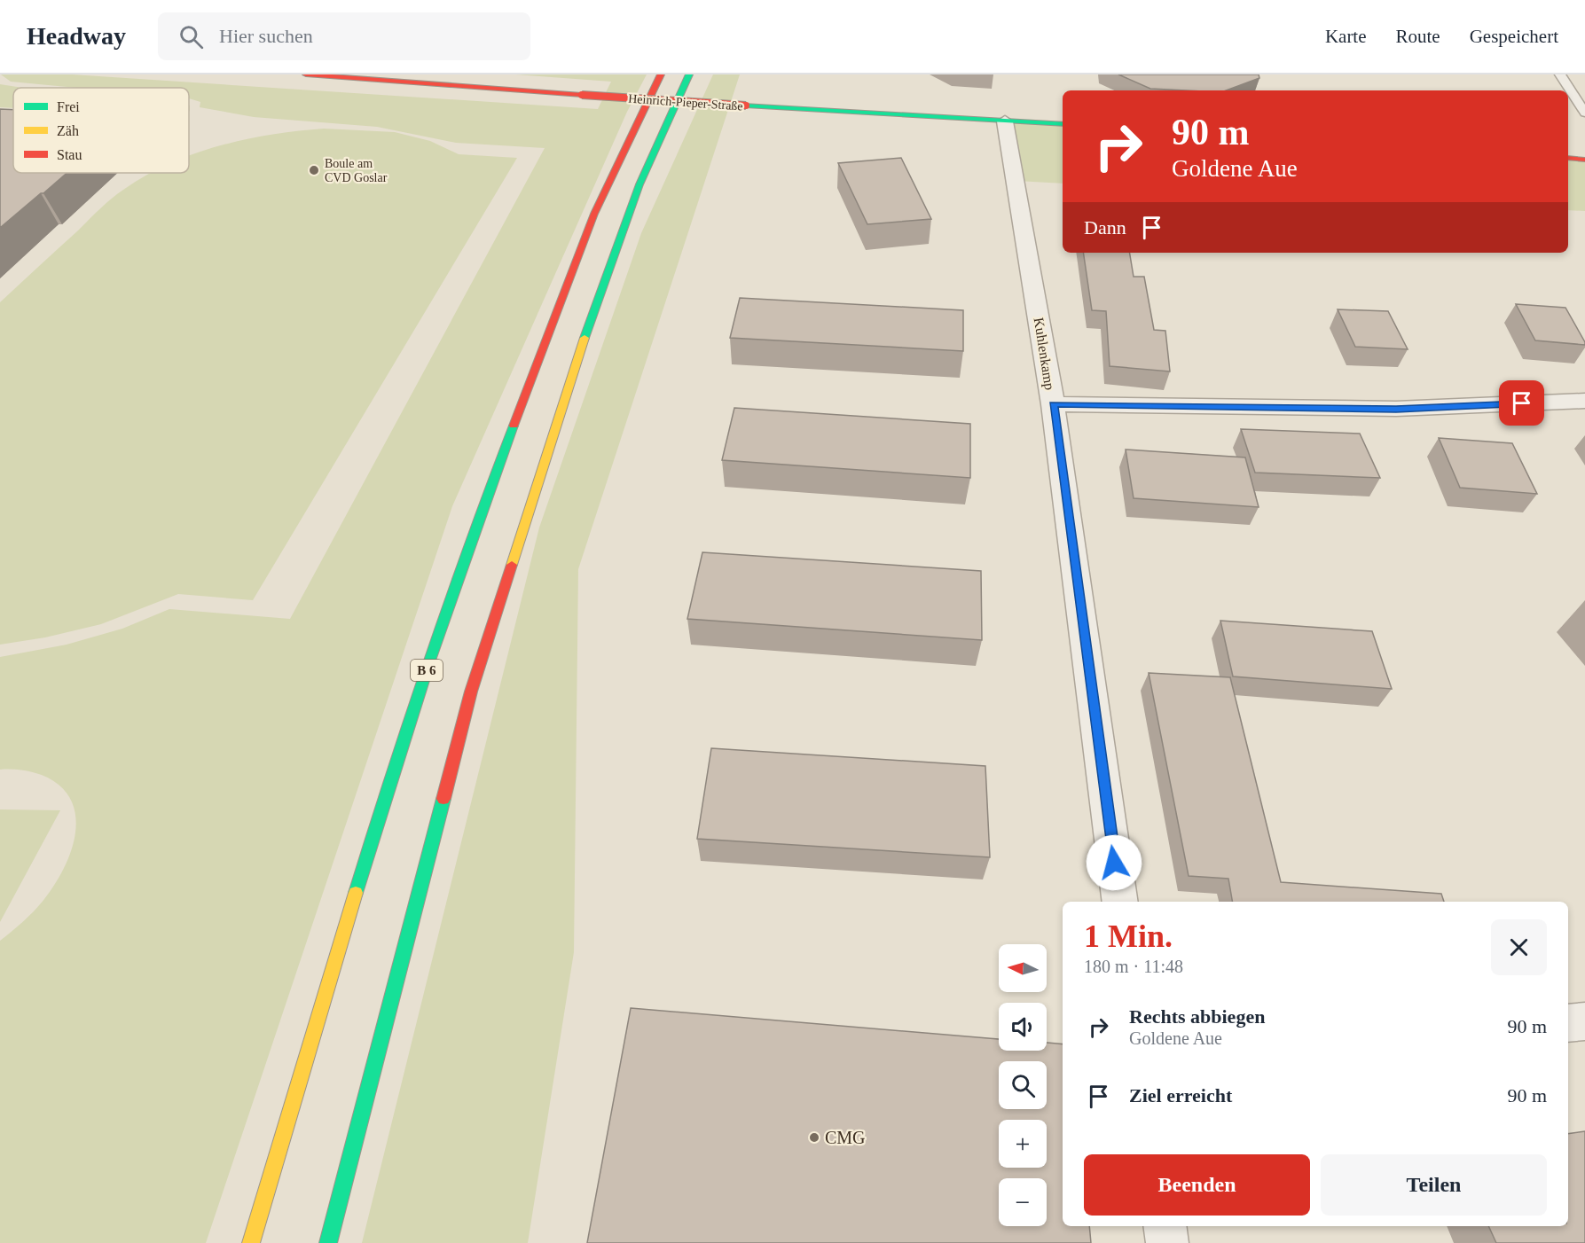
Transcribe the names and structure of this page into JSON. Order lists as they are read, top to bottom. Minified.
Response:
{"streets":{"main road":["Heinrich-Pieper-Straße","B 6"],"street":["Kuhlenkamp"]},"crossings":[["Heinrich-Pieper-Straße","Kuhlenkamp"]],"places":["Boule am CVD Goslar","CMG"],"legend":["Frei","Zäh","Stau"],"north":"left","page":{"header":"Headway","search":"Hier suchen","nav":["Karte","Route","Gespeichert"],"turn":["90 m","Goldene Aue"],"then":"Dann","heading":["1 Min.","180 m · 11:48"],"map_buttons":["+","−"],"list":[{"name":"Rechts abbiegen","note":"Goldene Aue","value":"90 m"},{"name":"Ziel erreicht","value":"90 m"}],"buttons":["Beenden","Teilen"]}}
